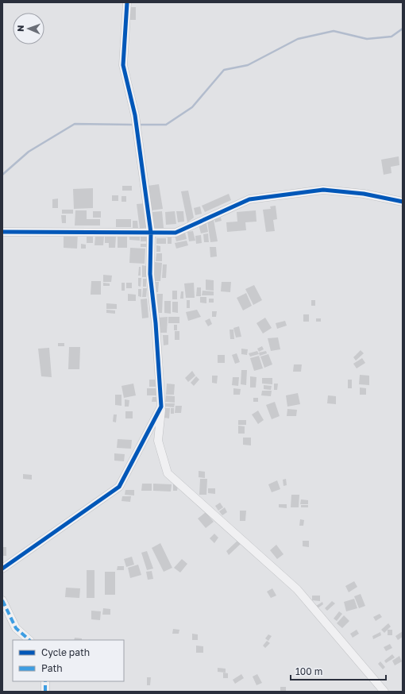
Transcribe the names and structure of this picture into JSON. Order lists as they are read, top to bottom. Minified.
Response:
{"legend":["Cycle path","Path"],"scale_bar":"100 m","north":"left"}
